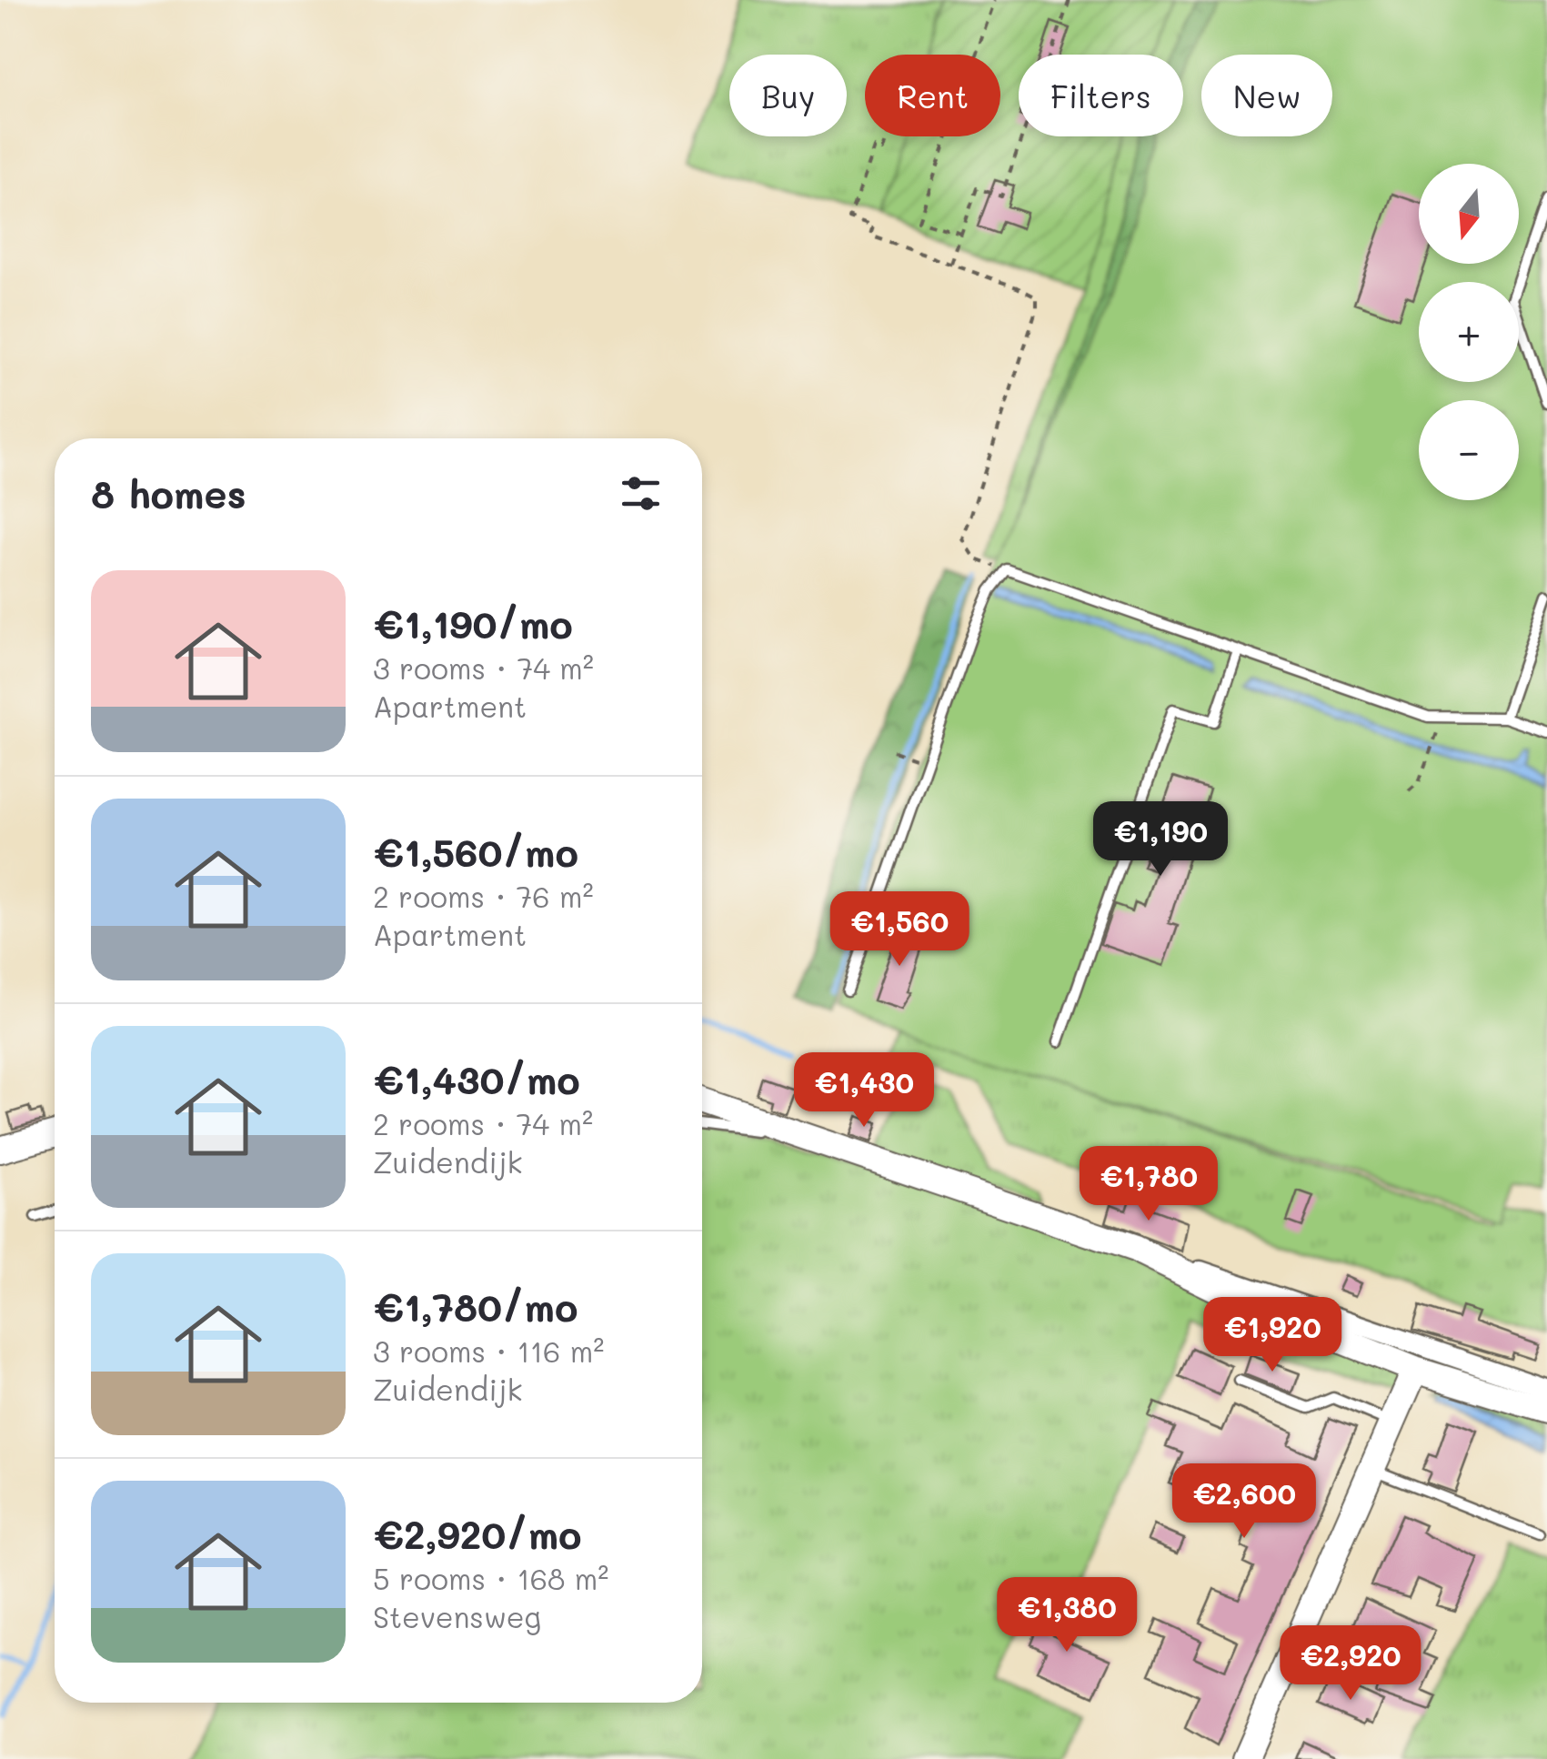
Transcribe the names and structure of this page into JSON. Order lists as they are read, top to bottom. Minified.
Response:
{"north":"bottom","page":{"chip":["Buy","Rent","Filters","New"],"map_buttons":["+","−"],"heading":"8 homes","list":[{"name":"€1,190/mo","note":"3 rooms · 74 m² · Apartment"},{"name":"€1,560/mo","note":"2 rooms · 76 m² · Apartment"},{"name":"€1,430/mo","note":"2 rooms · 74 m² · Zuidendijk"},{"name":"€1,780/mo","note":"3 rooms · 116 m² · Zuidendijk"},{"name":"€2,920/mo","note":"5 rooms · 168 m² · Stevensweg"}],"price":["€1,190","€1,560","€1,430","€1,780","€1,920","€2,600","€1,380","€2,920"]}}
